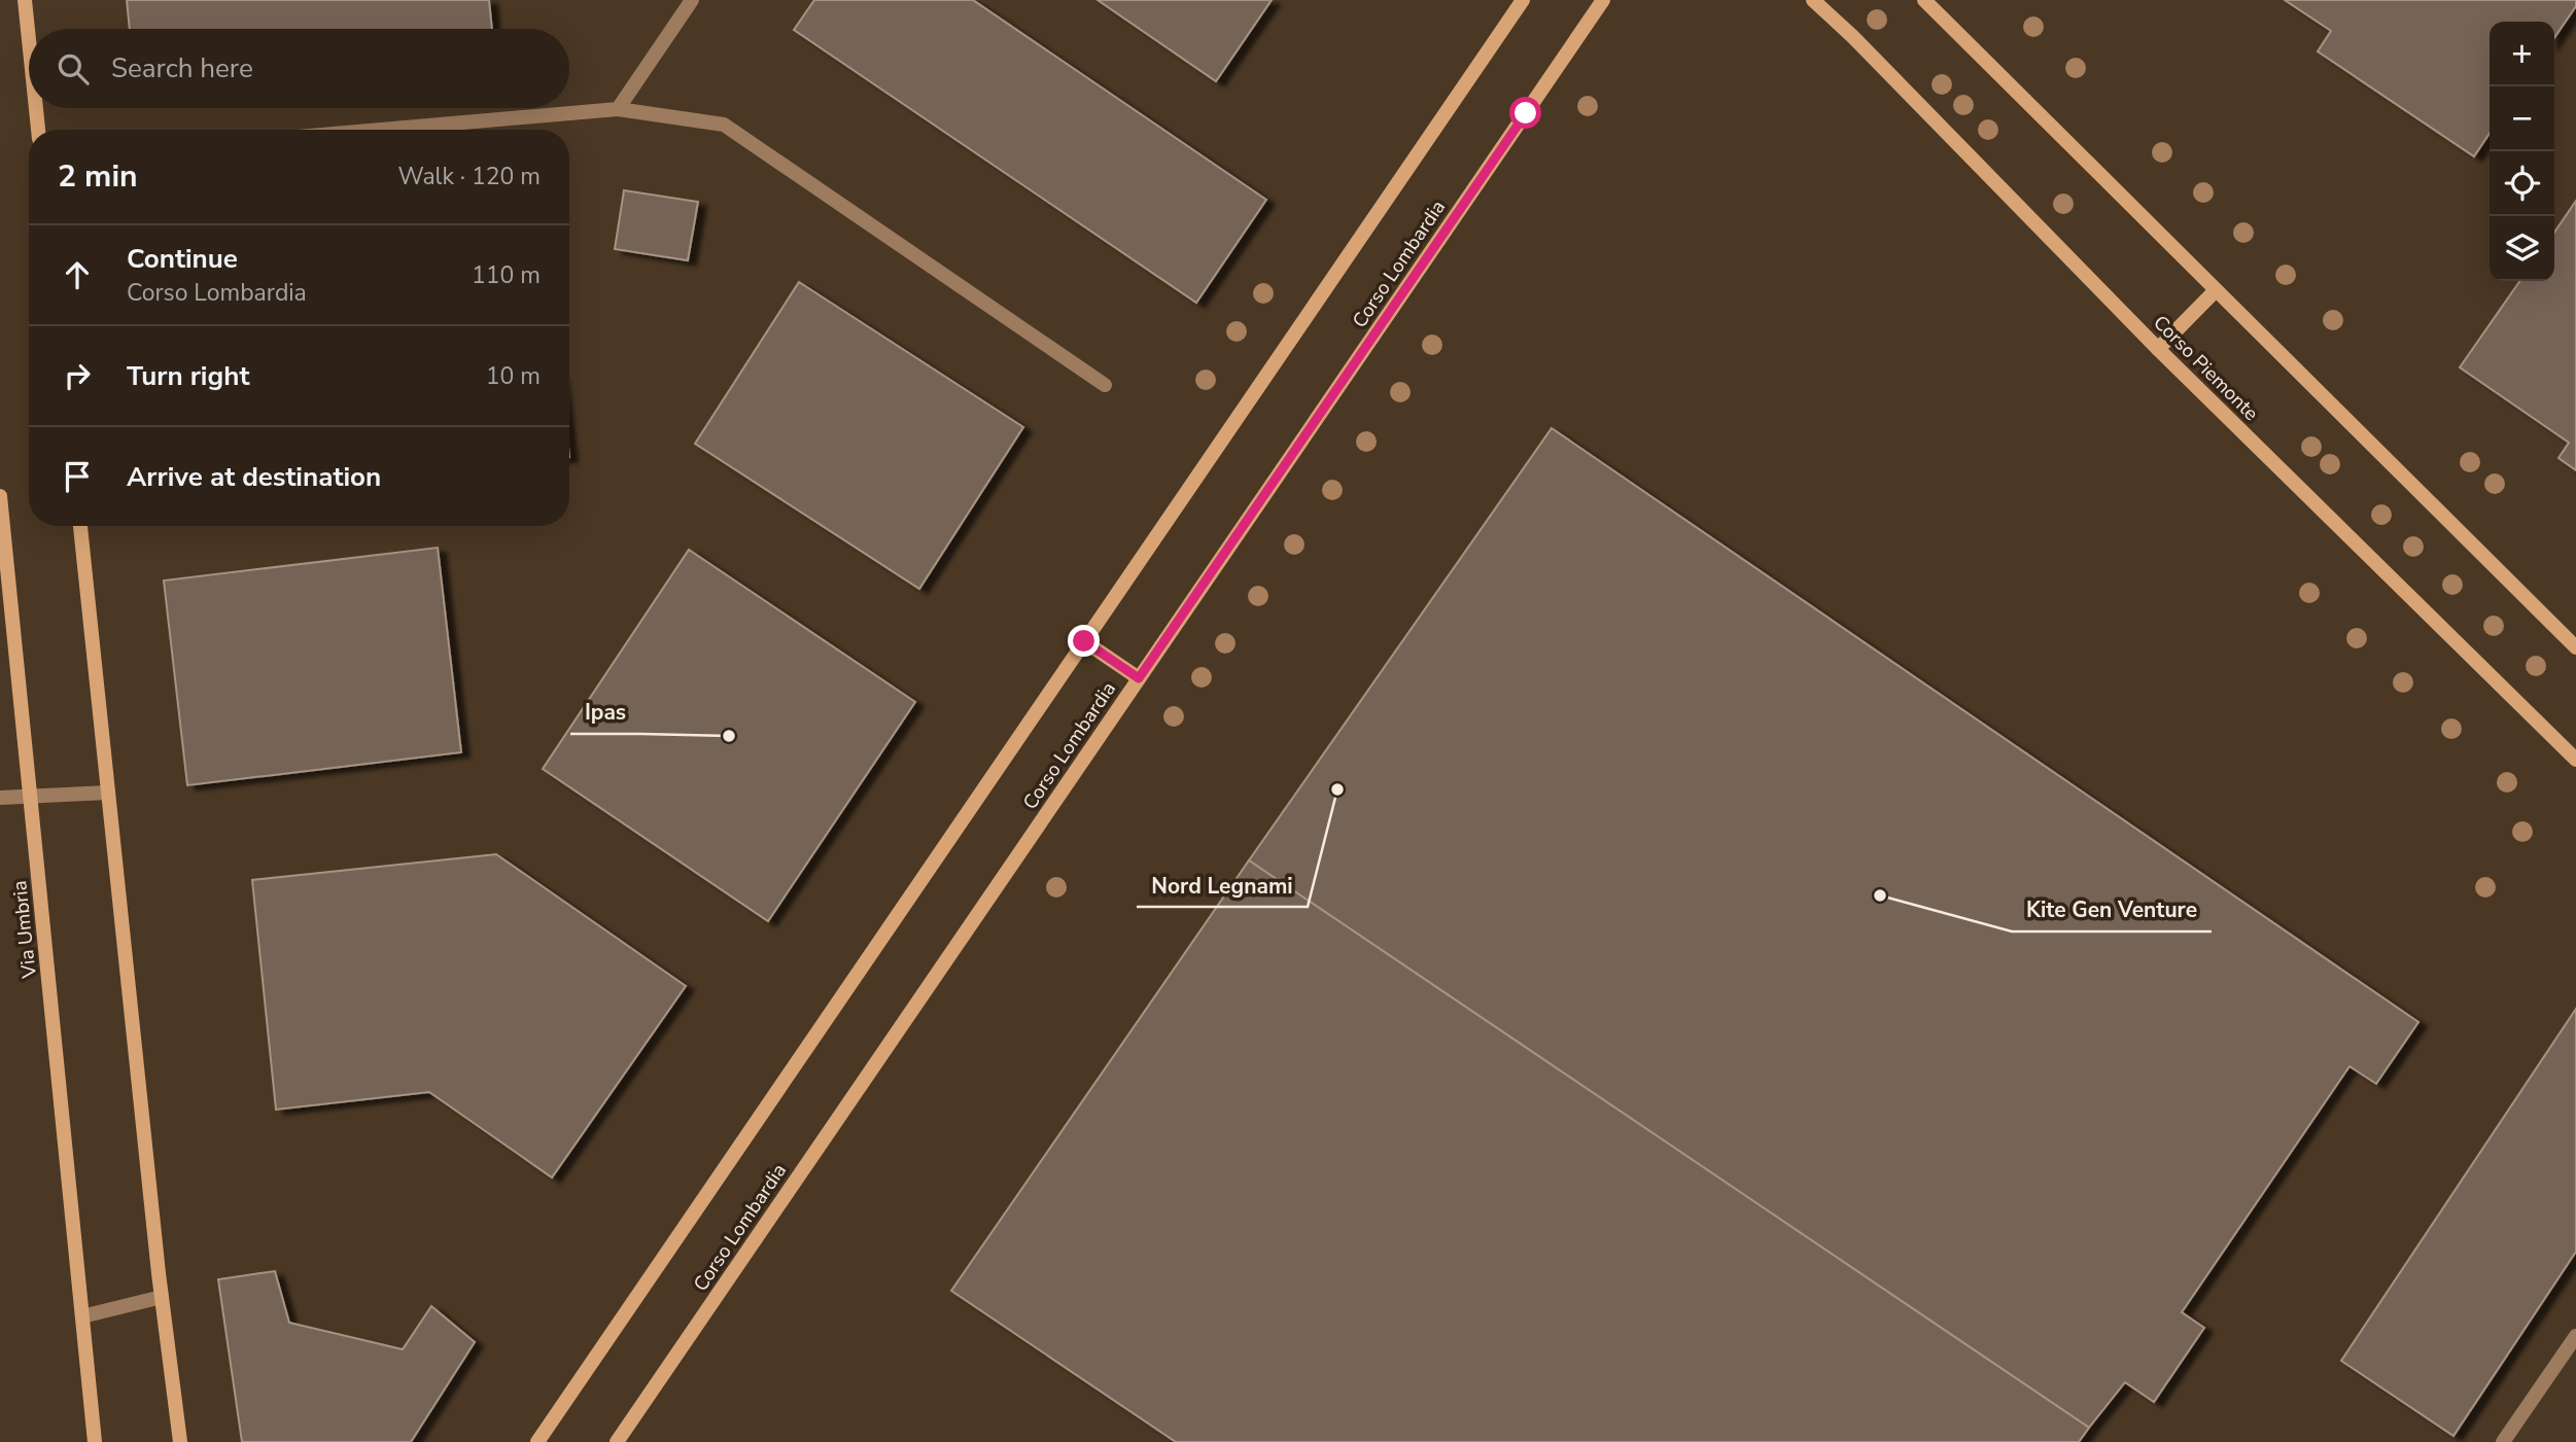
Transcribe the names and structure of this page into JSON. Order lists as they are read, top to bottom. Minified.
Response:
{"streets":{"street":["Corso Lombardia","Corso Piemonte","Via Umbria"]},"places":["Ipas","Nord Legnami","Kite Gen Venture"],"page":{"map_buttons":["+","−"],"search":"Search here","heading":["2 min","Walk · 120 m"],"list":[["Continue","Corso Lombardia","110 m"],["Turn right","10 m"],"Arrive at destination"]}}
